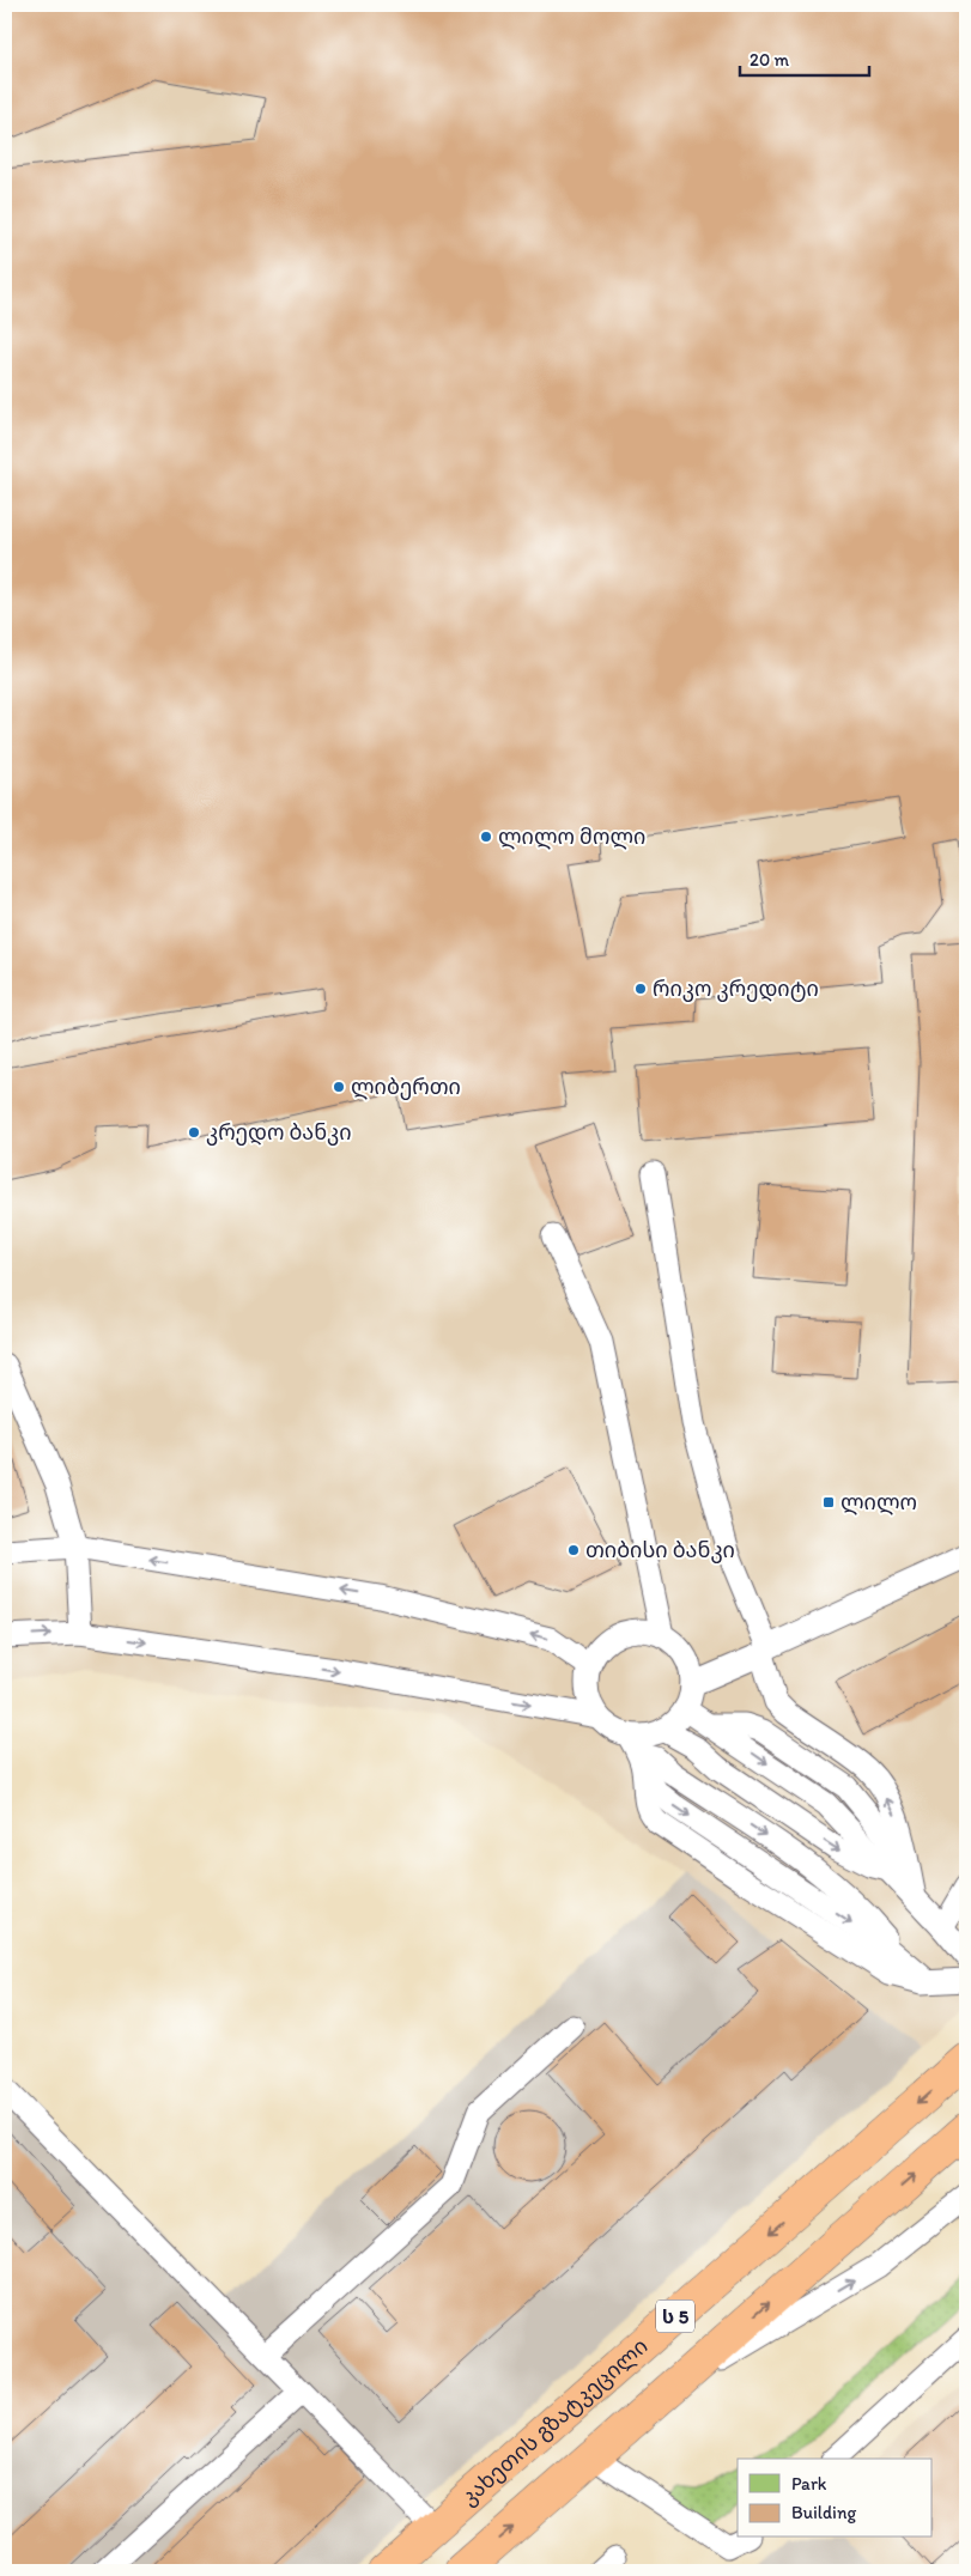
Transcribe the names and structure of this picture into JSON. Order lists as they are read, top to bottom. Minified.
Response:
{"streets":{"highway":["ს 5","კახეთის გზატკეცილი"]},"places":{"other":["ლილო მოლი","რიკო კრედიტი","ლიბერთი","კრედო ბანკი","თიბისი ბანკი"],"transit":["ლილო"]},"legend":["Park","Building"],"scale_bar":"20 m"}
